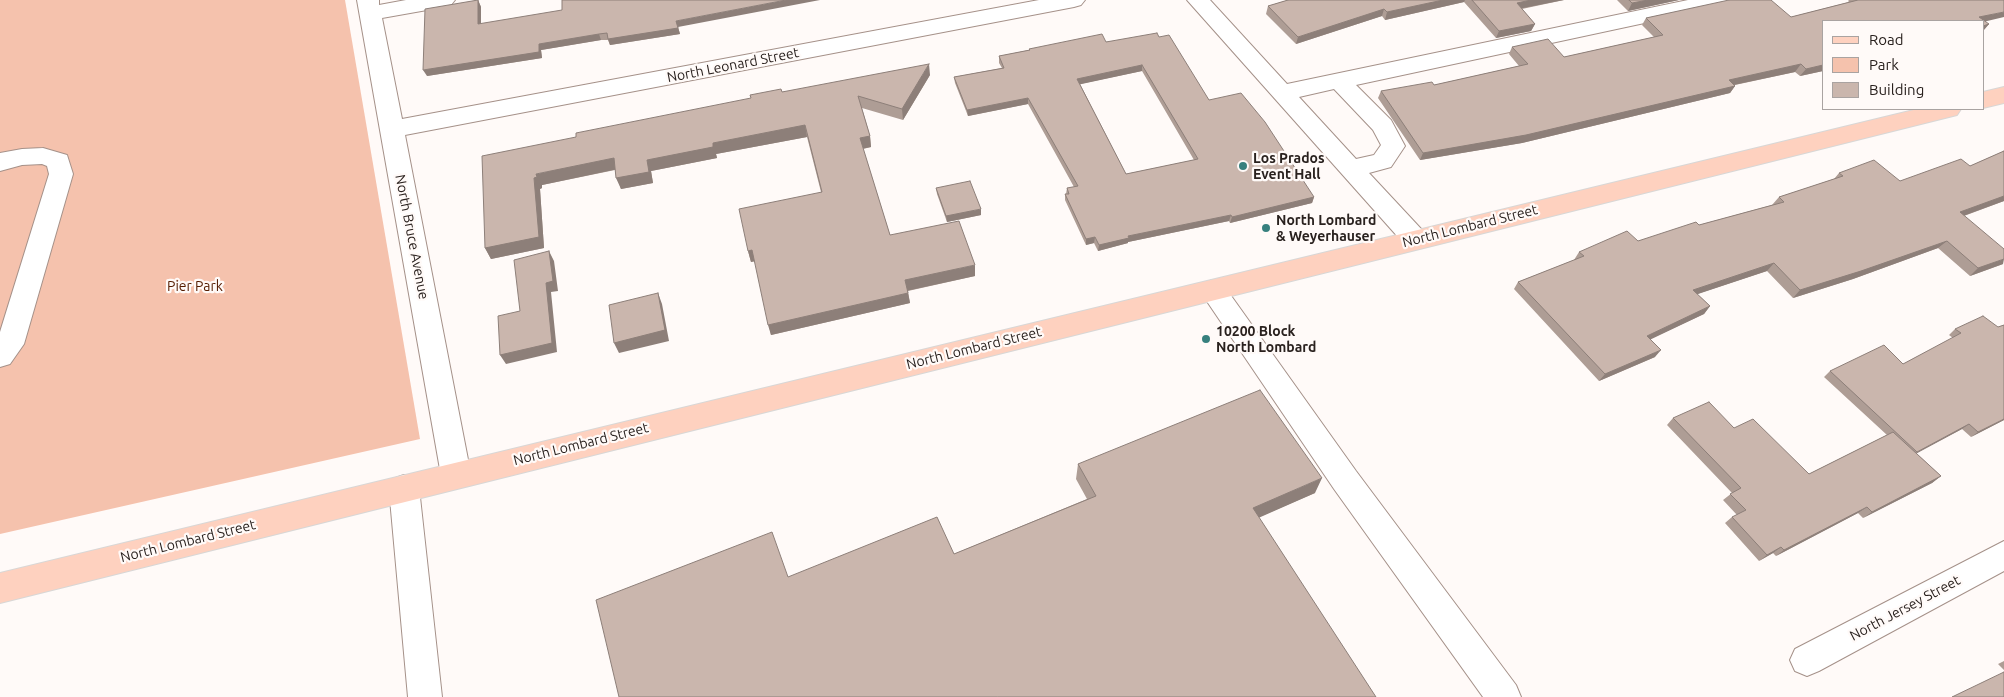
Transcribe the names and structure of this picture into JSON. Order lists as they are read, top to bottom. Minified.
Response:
{"streets":{"main road":["North Lombard Street"],"street":["North Leonard Street","North Bruce Avenue","North Jersey Street"]},"crossings":[["North Leonard Street","North Bruce Avenue"],["North Lombard Street","North Bruce Avenue"]],"parks":["Pier Park"],"places":["Los Prados Event Hall","North Lombard & Weyerhauser","10200 Block North Lombard"],"legend":["Road","Park","Building"]}
